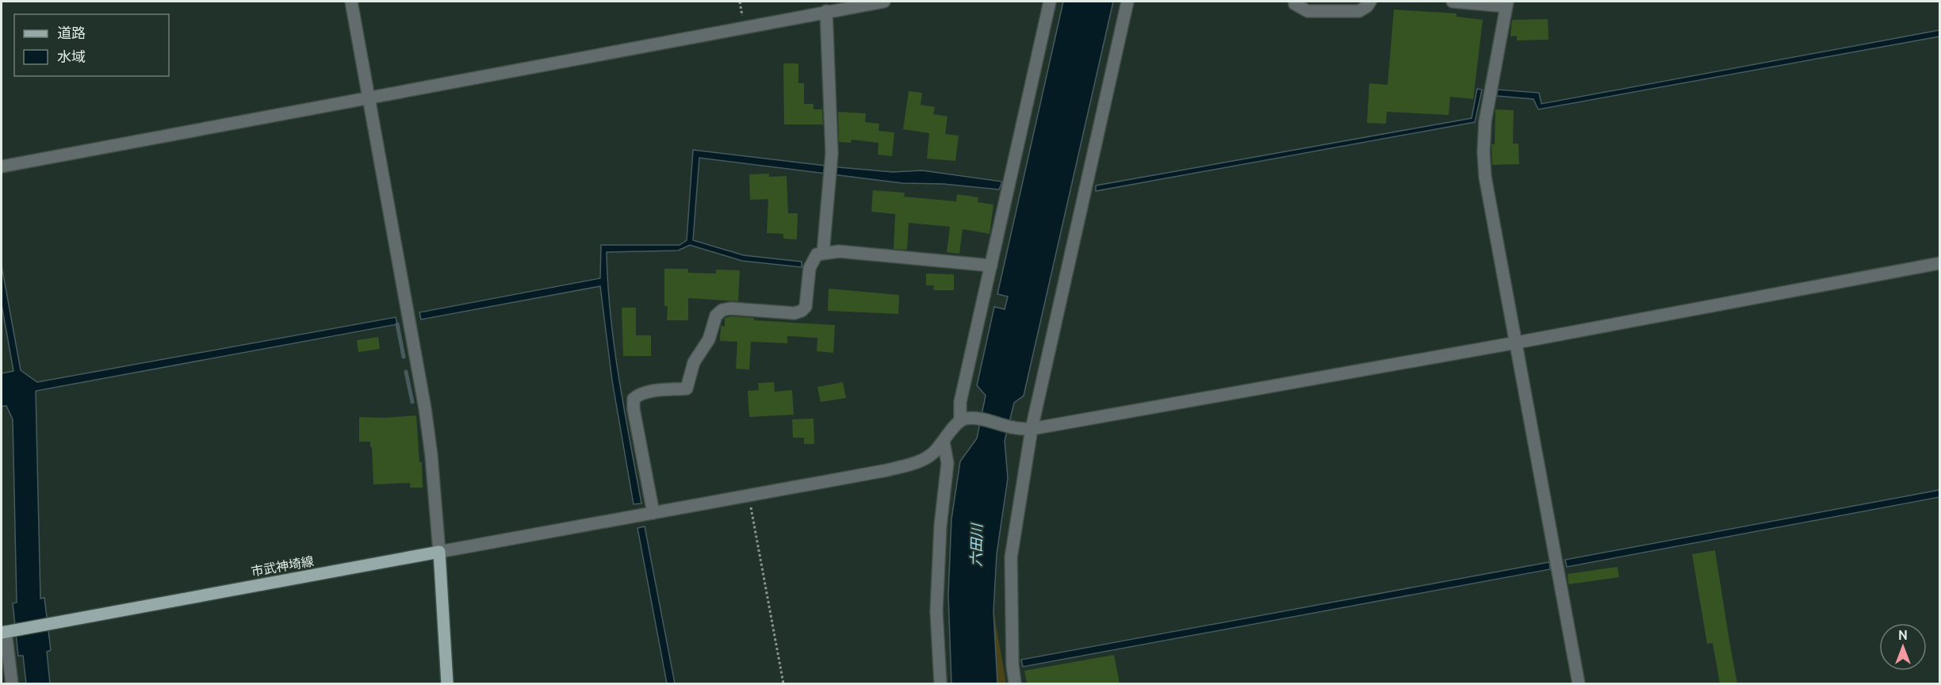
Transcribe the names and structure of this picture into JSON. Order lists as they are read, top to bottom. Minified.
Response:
{"streets":{"main road":["市武神埼線"]},"water":["六田川"],"legend":["道路","水域"],"north":"top"}
